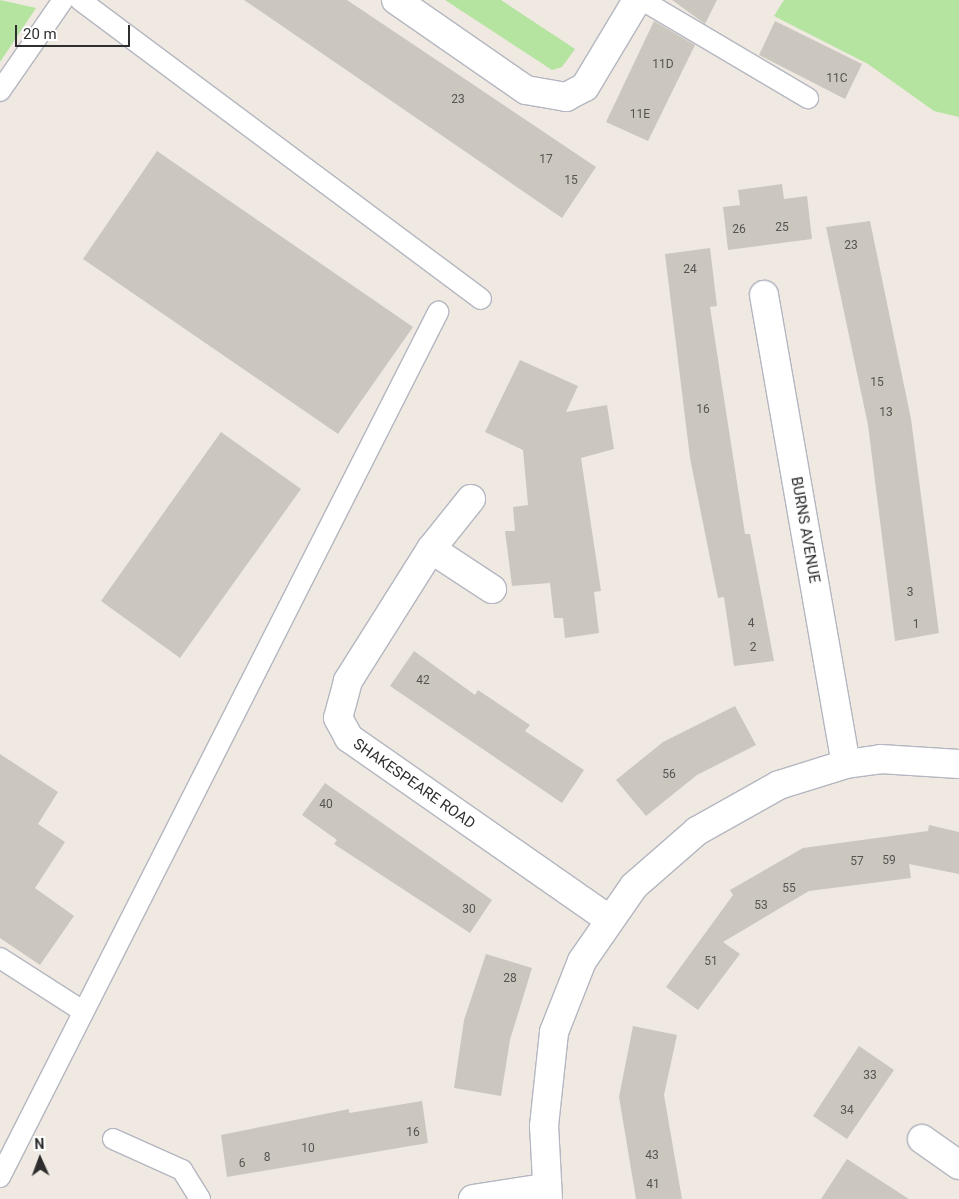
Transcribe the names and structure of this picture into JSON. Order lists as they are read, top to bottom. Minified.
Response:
{"streets":{"street":["BURNS AVENUE","SHAKESPEARE ROAD"]},"house_numbers":["11D","11C","23","11E","17","15","25","26","23","24","15","16","13","3","4","1","2","42","56","40","59","57","55","53","30","51","28","33","34","16","10","43","8","6","41"],"scale_bar":"20 m","north":"top"}
